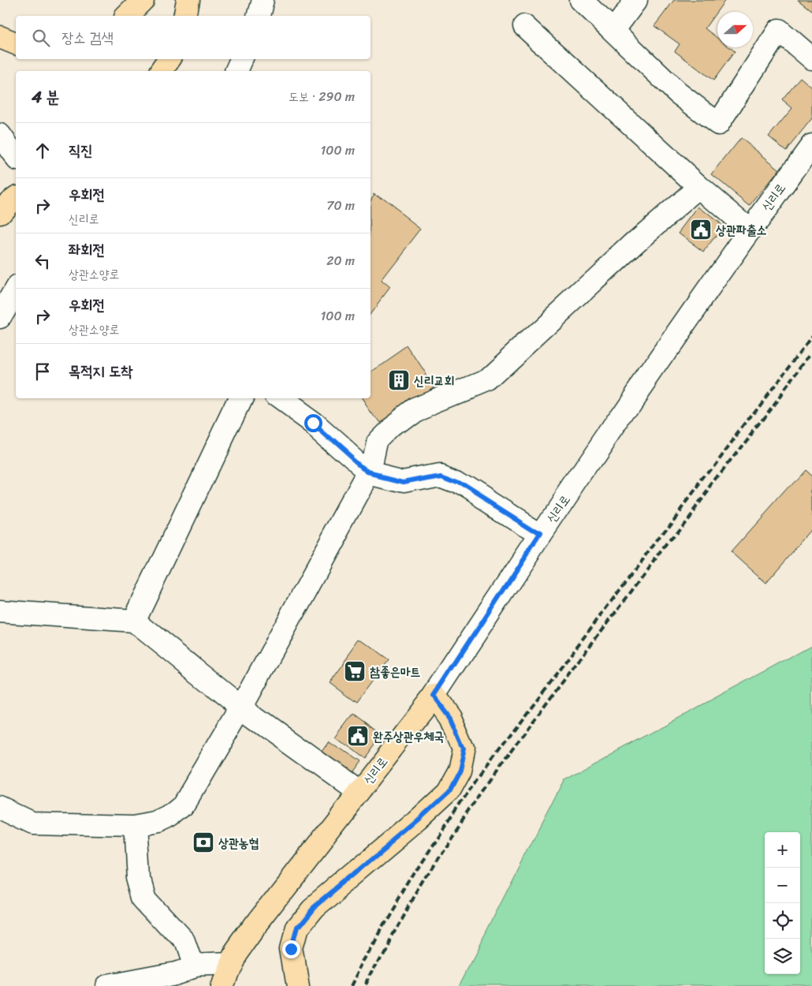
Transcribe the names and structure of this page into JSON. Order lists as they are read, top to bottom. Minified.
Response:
{"streets":{"main road":["신리로"]},"places":{"public building":["상관파출소","완주상관우체국"],"building":["신리교회"],"supermarket":["참좋은마트"],"bank":["상관농협"]},"north":"right","page":{"search":"장소 검색","heading":["4 분","도보 · 290 m"],"list":[["직진","100 m"],["우회전","신리로","70 m"],["좌회전","상관소양로","20 m"],["우회전","상관소양로","100 m"],"목적지 도착"],"map_buttons":["+","−"]}}
